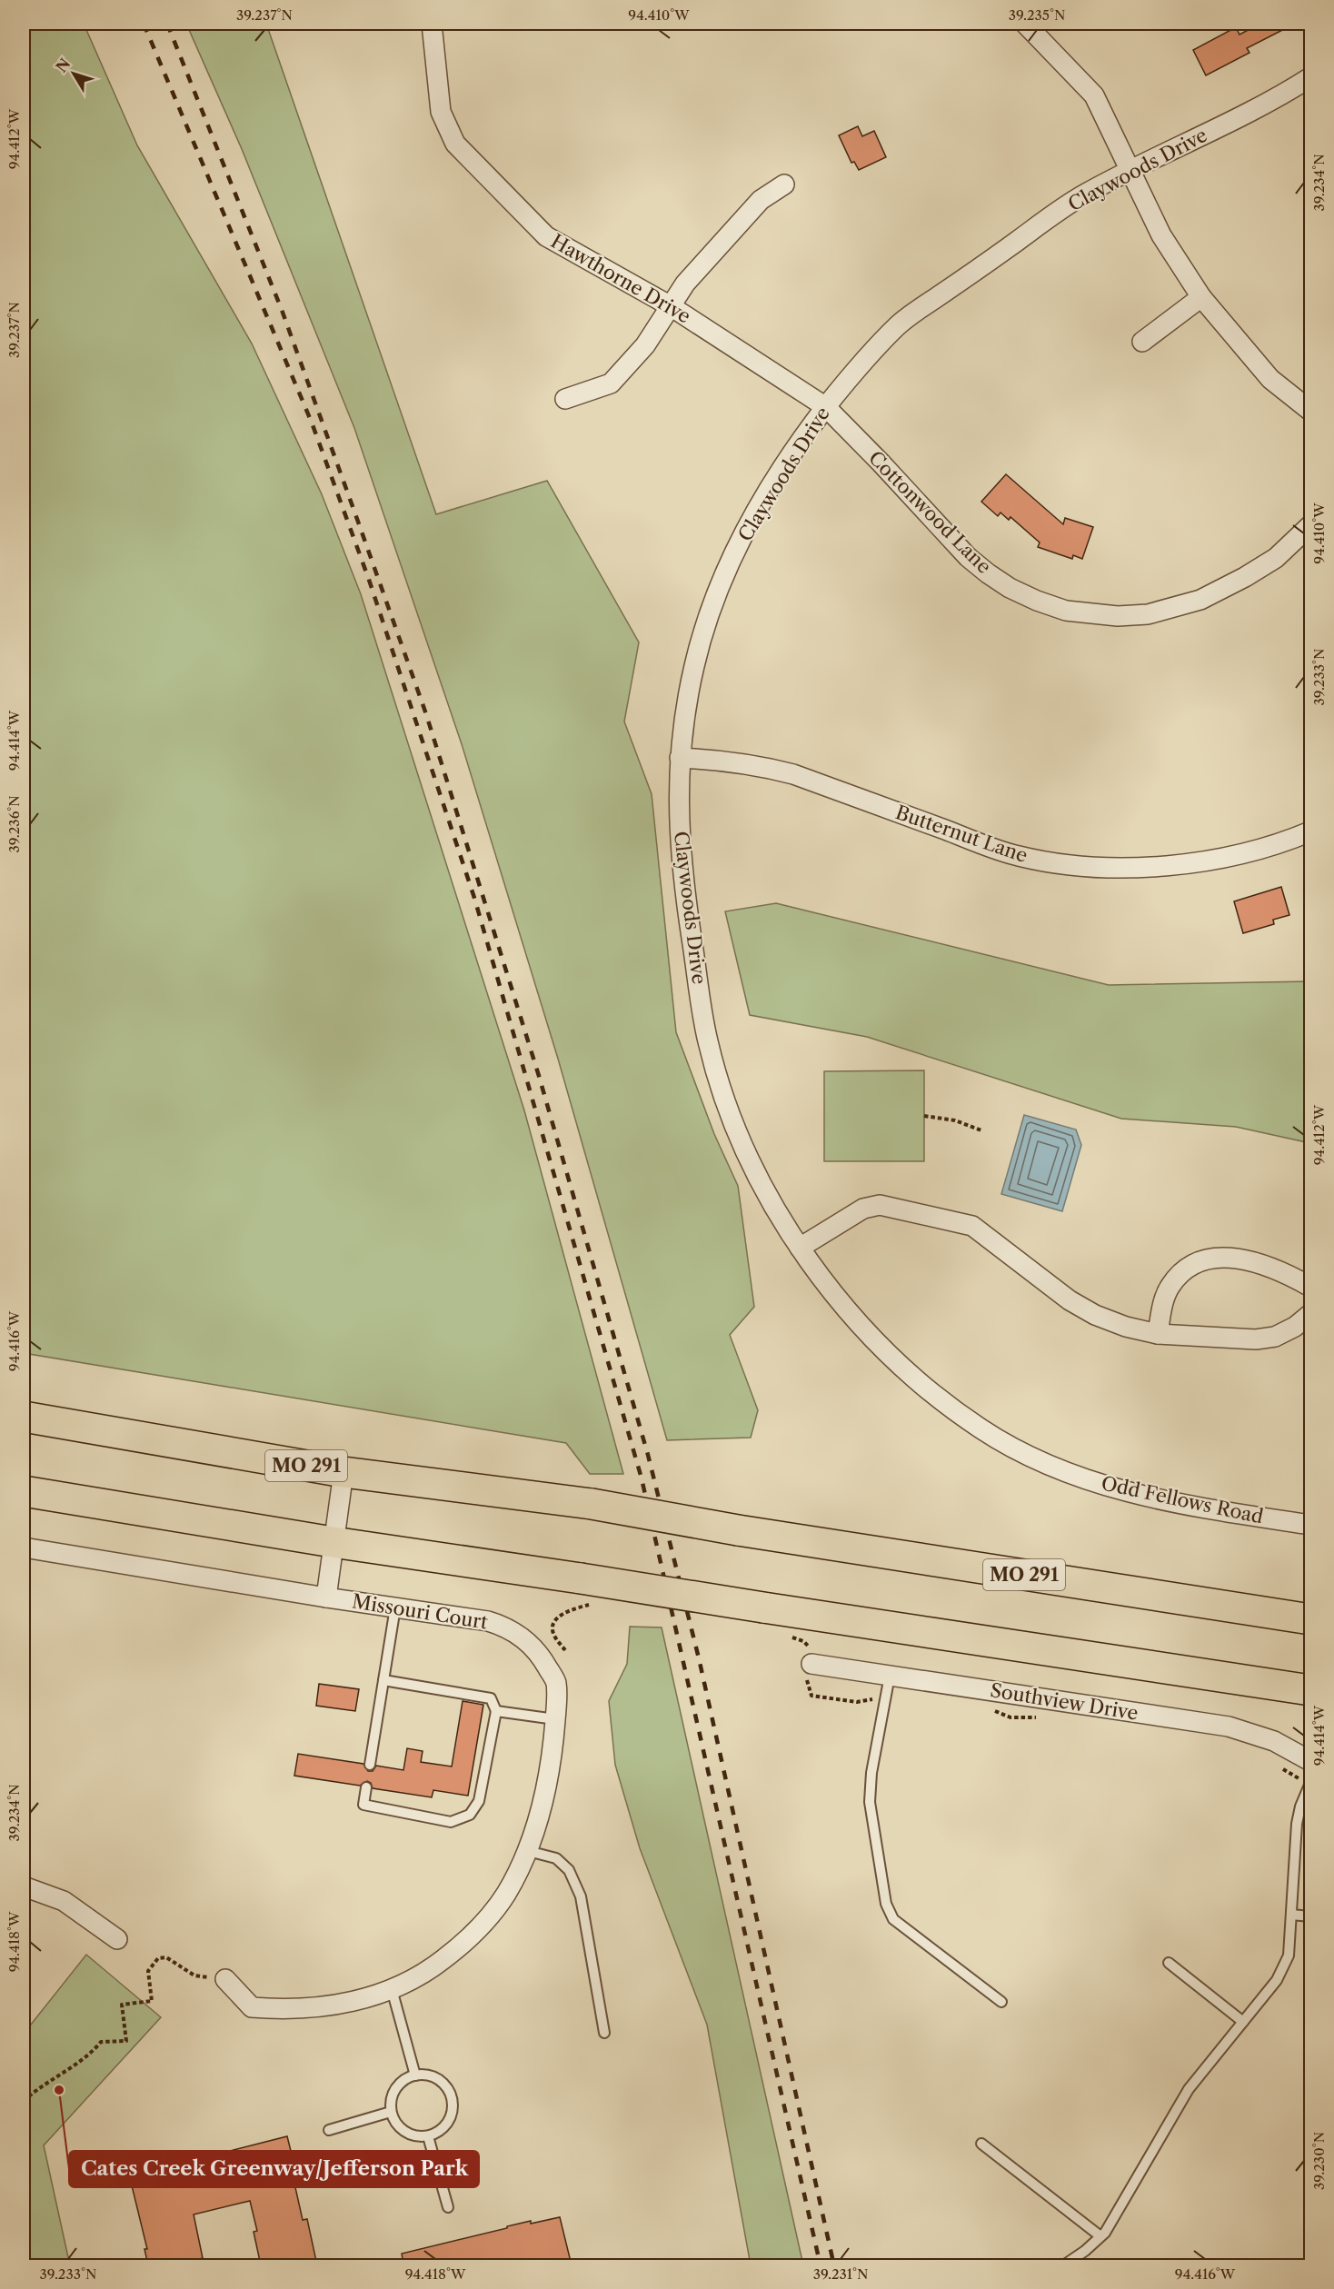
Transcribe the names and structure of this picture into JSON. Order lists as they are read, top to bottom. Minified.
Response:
{"streets":{"highway":["MO 291"],"street":["Claywoods Drive","Hawthorne Drive","Cottonwood Lane","Butternut Lane","Odd Fellows Road","Missouri Court","Southview Drive"]},"crossings":[["Claywoods Drive","Hawthorne Drive"],["Claywoods Drive","Cottonwood Lane"],["Claywoods Drive","Butternut Lane"],["Claywoods Drive","Odd Fellows Road"],["Hawthorne Drive","Cottonwood Lane"],["MO 291","Missouri Court"]],"places":["Cates Creek Greenway/Jefferson Park"],"north":"top left","coordinates":["39.237°N","94.410°W","39.235°N","94.412°W","39.234°N","39.233°N","94.414°W","39.236°N","94.416°W","94.418°W","39.230°N","39.231°N"]}
